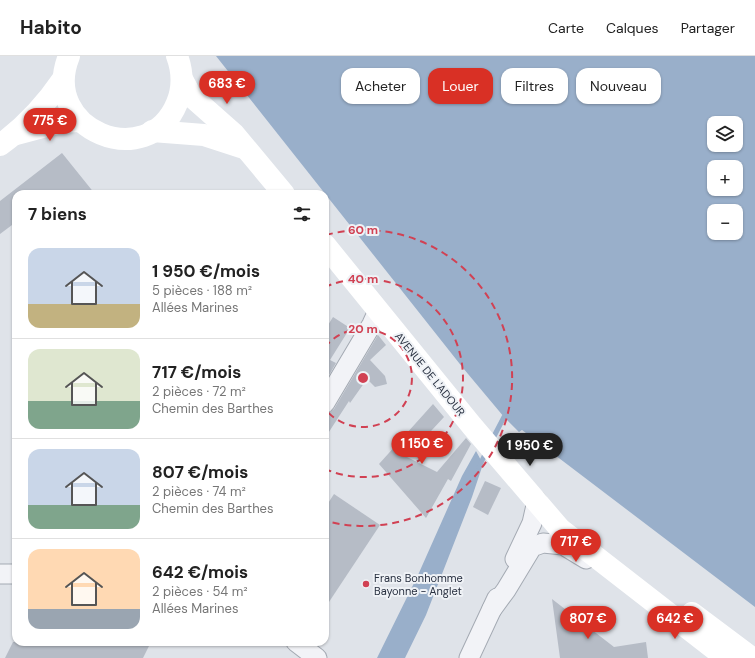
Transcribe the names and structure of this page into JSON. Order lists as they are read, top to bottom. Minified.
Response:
{"streets":{"main road":["AVENUE DE L'ADOUR"]},"places":["Frans Bonhomme Bayonne - Anglet"],"page":{"header":"Habito","nav":["Carte","Calques","Partager"],"chip":["Acheter","Louer","Filtres","Nouveau"],"price":["683 €","775 €","1 150 €","1 950 €","717 €","807 €","642 €"],"map_buttons":["+","−"],"heading":"7 biens","list":[{"name":"1 950 €/mois","note":"5 pièces · 188 m² · Allées Marines"},{"name":"717 €/mois","note":"2 pièces · 72 m² · Chemin des Barthes"},{"name":"807 €/mois","note":"2 pièces · 74 m² · Chemin des Barthes"},{"name":"642 €/mois","note":"2 pièces · 54 m² · Allées Marines"}]},"rings":["60 m","40 m","20 m"]}
